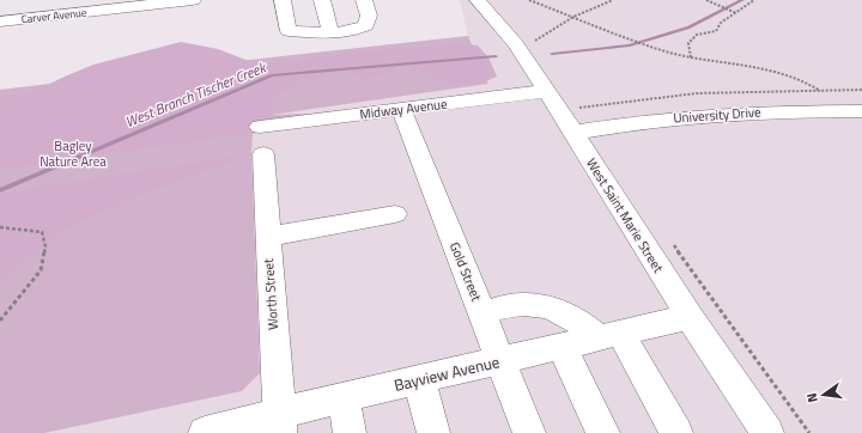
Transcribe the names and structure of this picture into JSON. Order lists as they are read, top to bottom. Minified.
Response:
{"streets":{"street":["Carver Avenue","Midway Avenue","University Drive","West Saint Marie Street","Gold Street","Worth Street","Bayview Avenue"]},"crossings":[["Midway Avenue","West Saint Marie Street"],["Midway Avenue","Gold Street"],["University Drive","West Saint Marie Street"],["West Saint Marie Street","Bayview Avenue"],["Gold Street","Bayview Avenue"],["Worth Street","Bayview Avenue"]],"water":["West Branch Tischer Creek"],"parks":["Bagley Nature Area"],"north":"left"}
